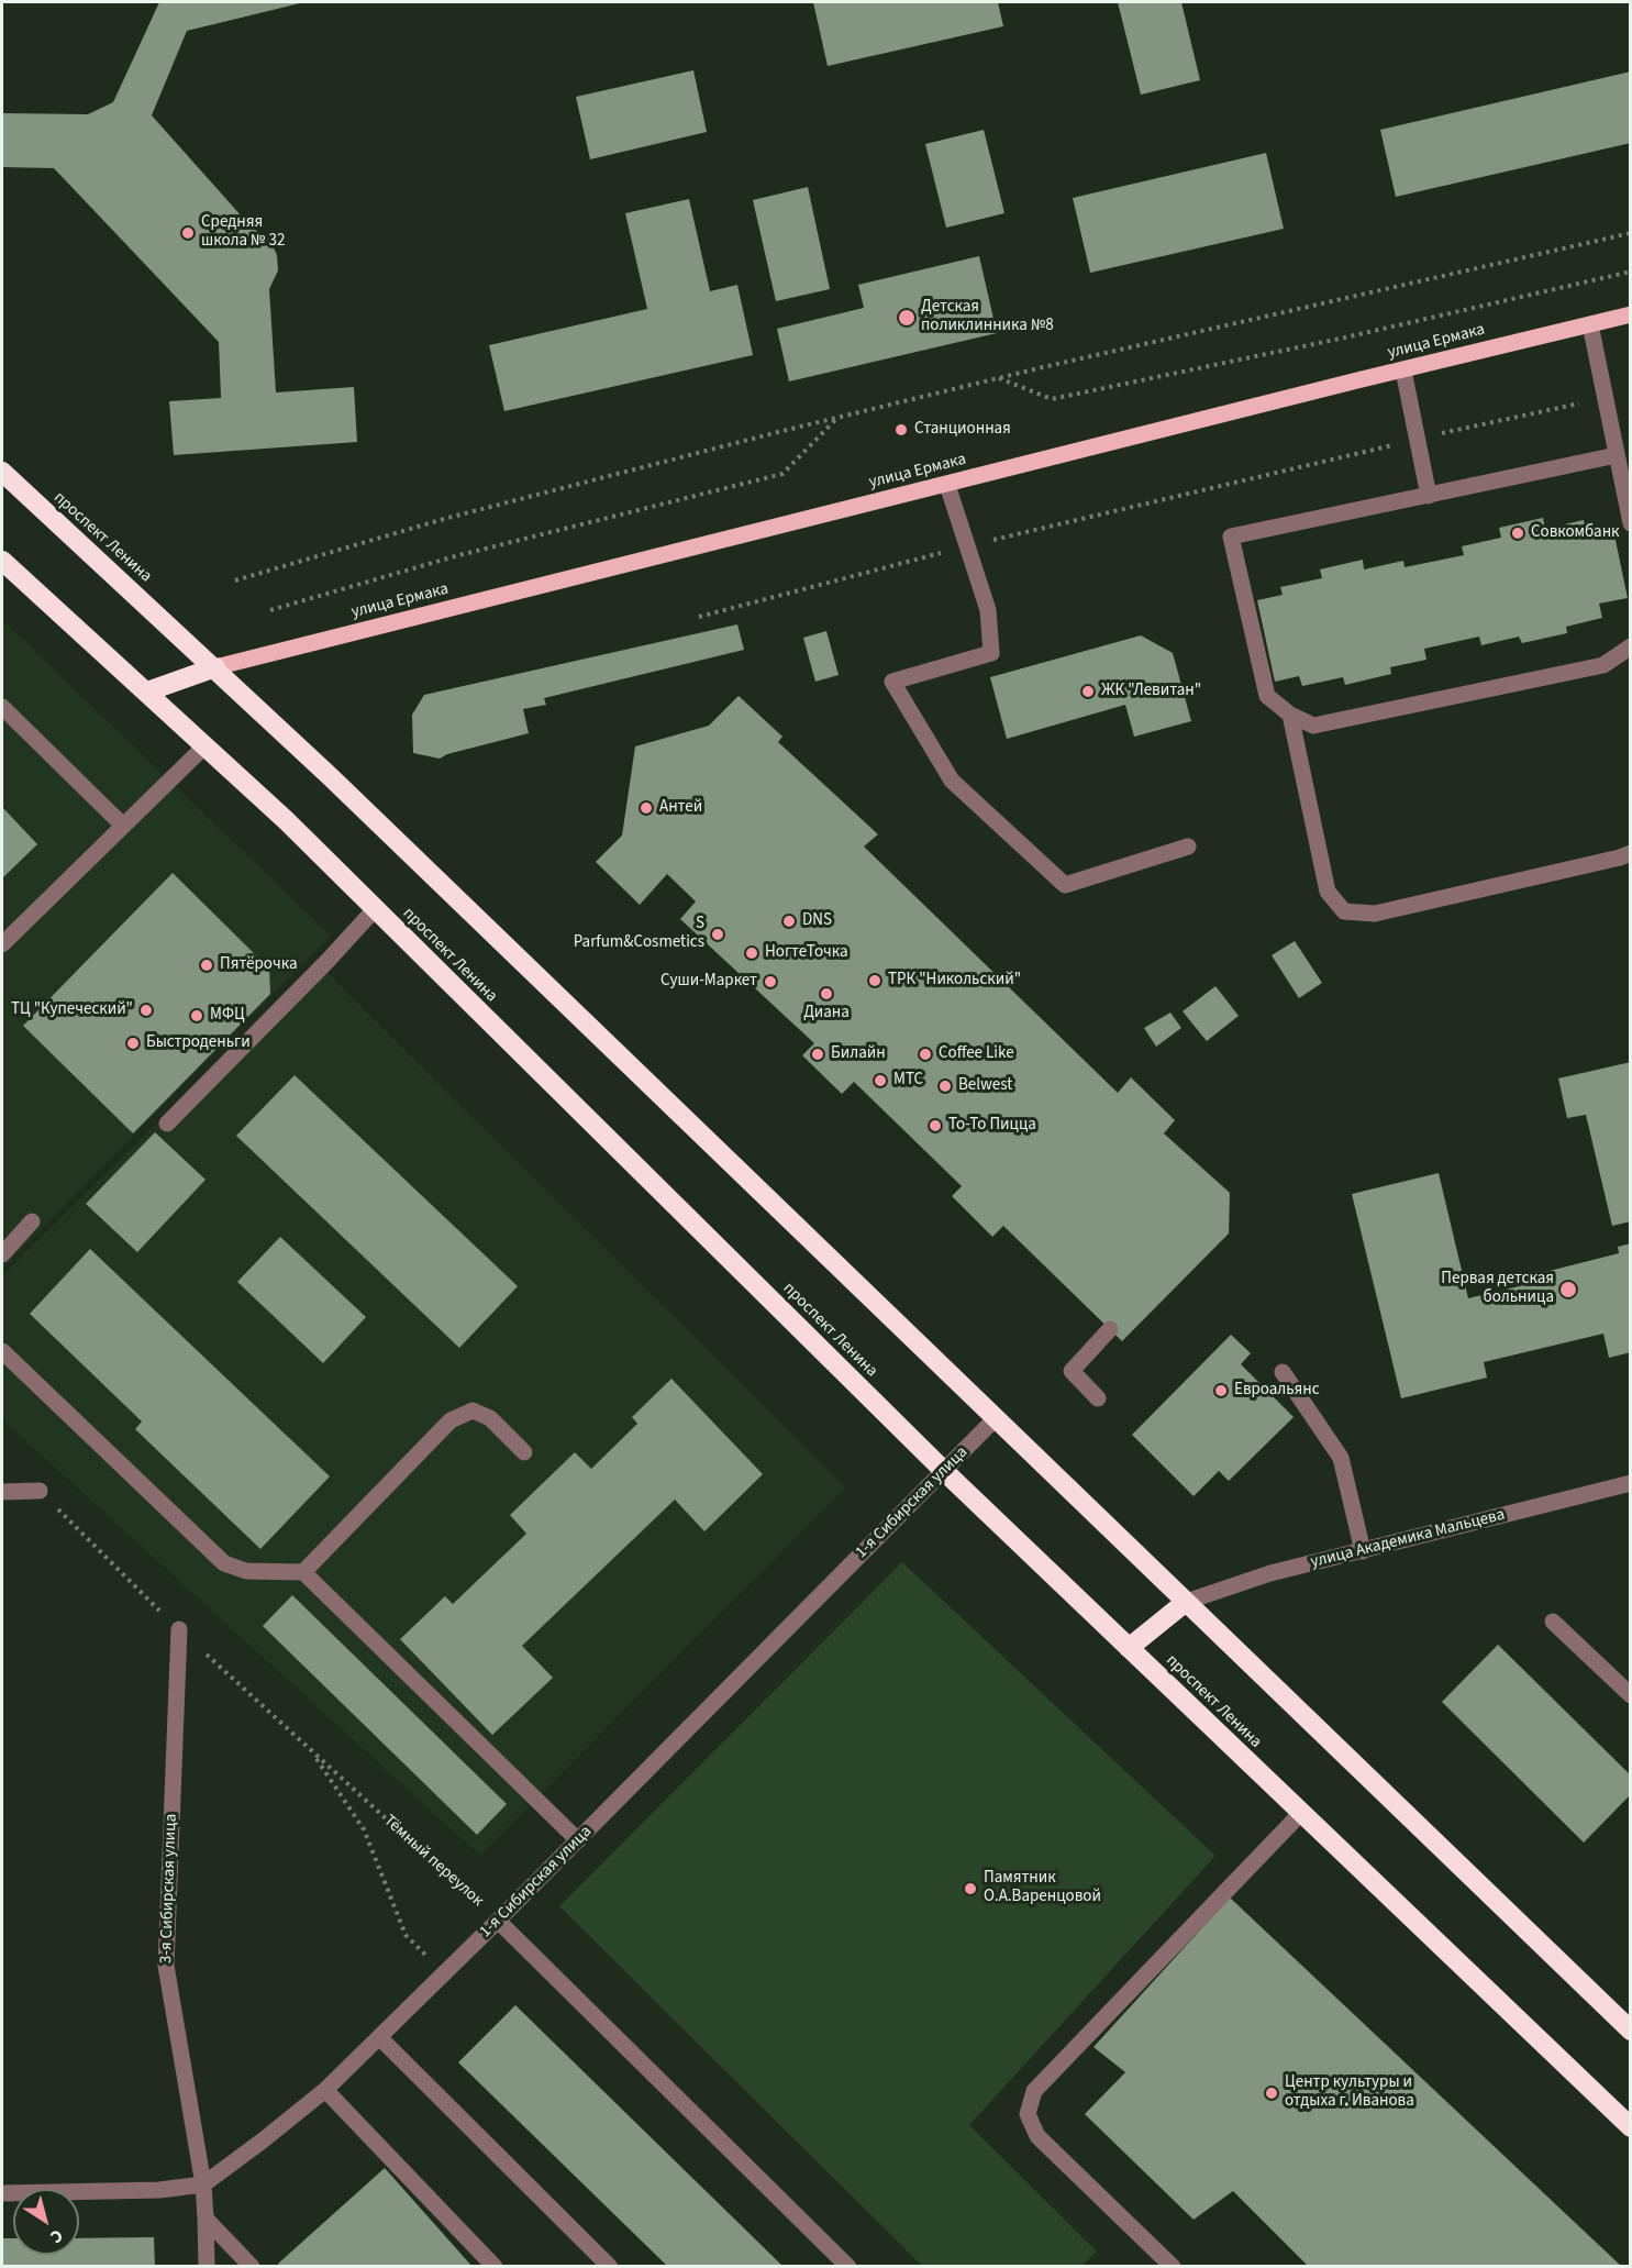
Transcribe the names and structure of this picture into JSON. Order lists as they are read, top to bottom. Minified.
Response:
{"streets":{"highway":["проспект Ленина"],"main road":["улица Ермака"],"street":["1-я Сибирская улица","улица Академика Мальцева","Тёмный переулок","3-я Сибирская улица"]},"crossings":[["улица Ермака","проспект Ленина"],["проспект Ленина","1-я Сибирская улица"],["проспект Ленина","улица Академика Мальцева"],["1-я Сибирская улица","Тёмный переулок"],["1-я Сибирская улица","3-я Сибирская улица"],["Тёмный переулок","3-я Сибирская улица"]],"places":["Средняя школа № 32","Детская поликлинника №8","Станционная","Совкомбанк","ЖК \"Левитан\"","Антей","DNS","S Parfum&Cosmetics","НогтеТочка","Пятёрочка","ТРК \"Никольский\"","Суши-Маркет","Диана","ТЦ \"Купеческий\"","МФЦ","Быстроденьги","Билайн","Coffee Like","МТС","Belwest","То-То Пицца","Первая детская больница","Евроальянс","Памятник О.А.Варенцовой","Центр культуры и отдыха г. Иванова"],"north":"bottom right"}
